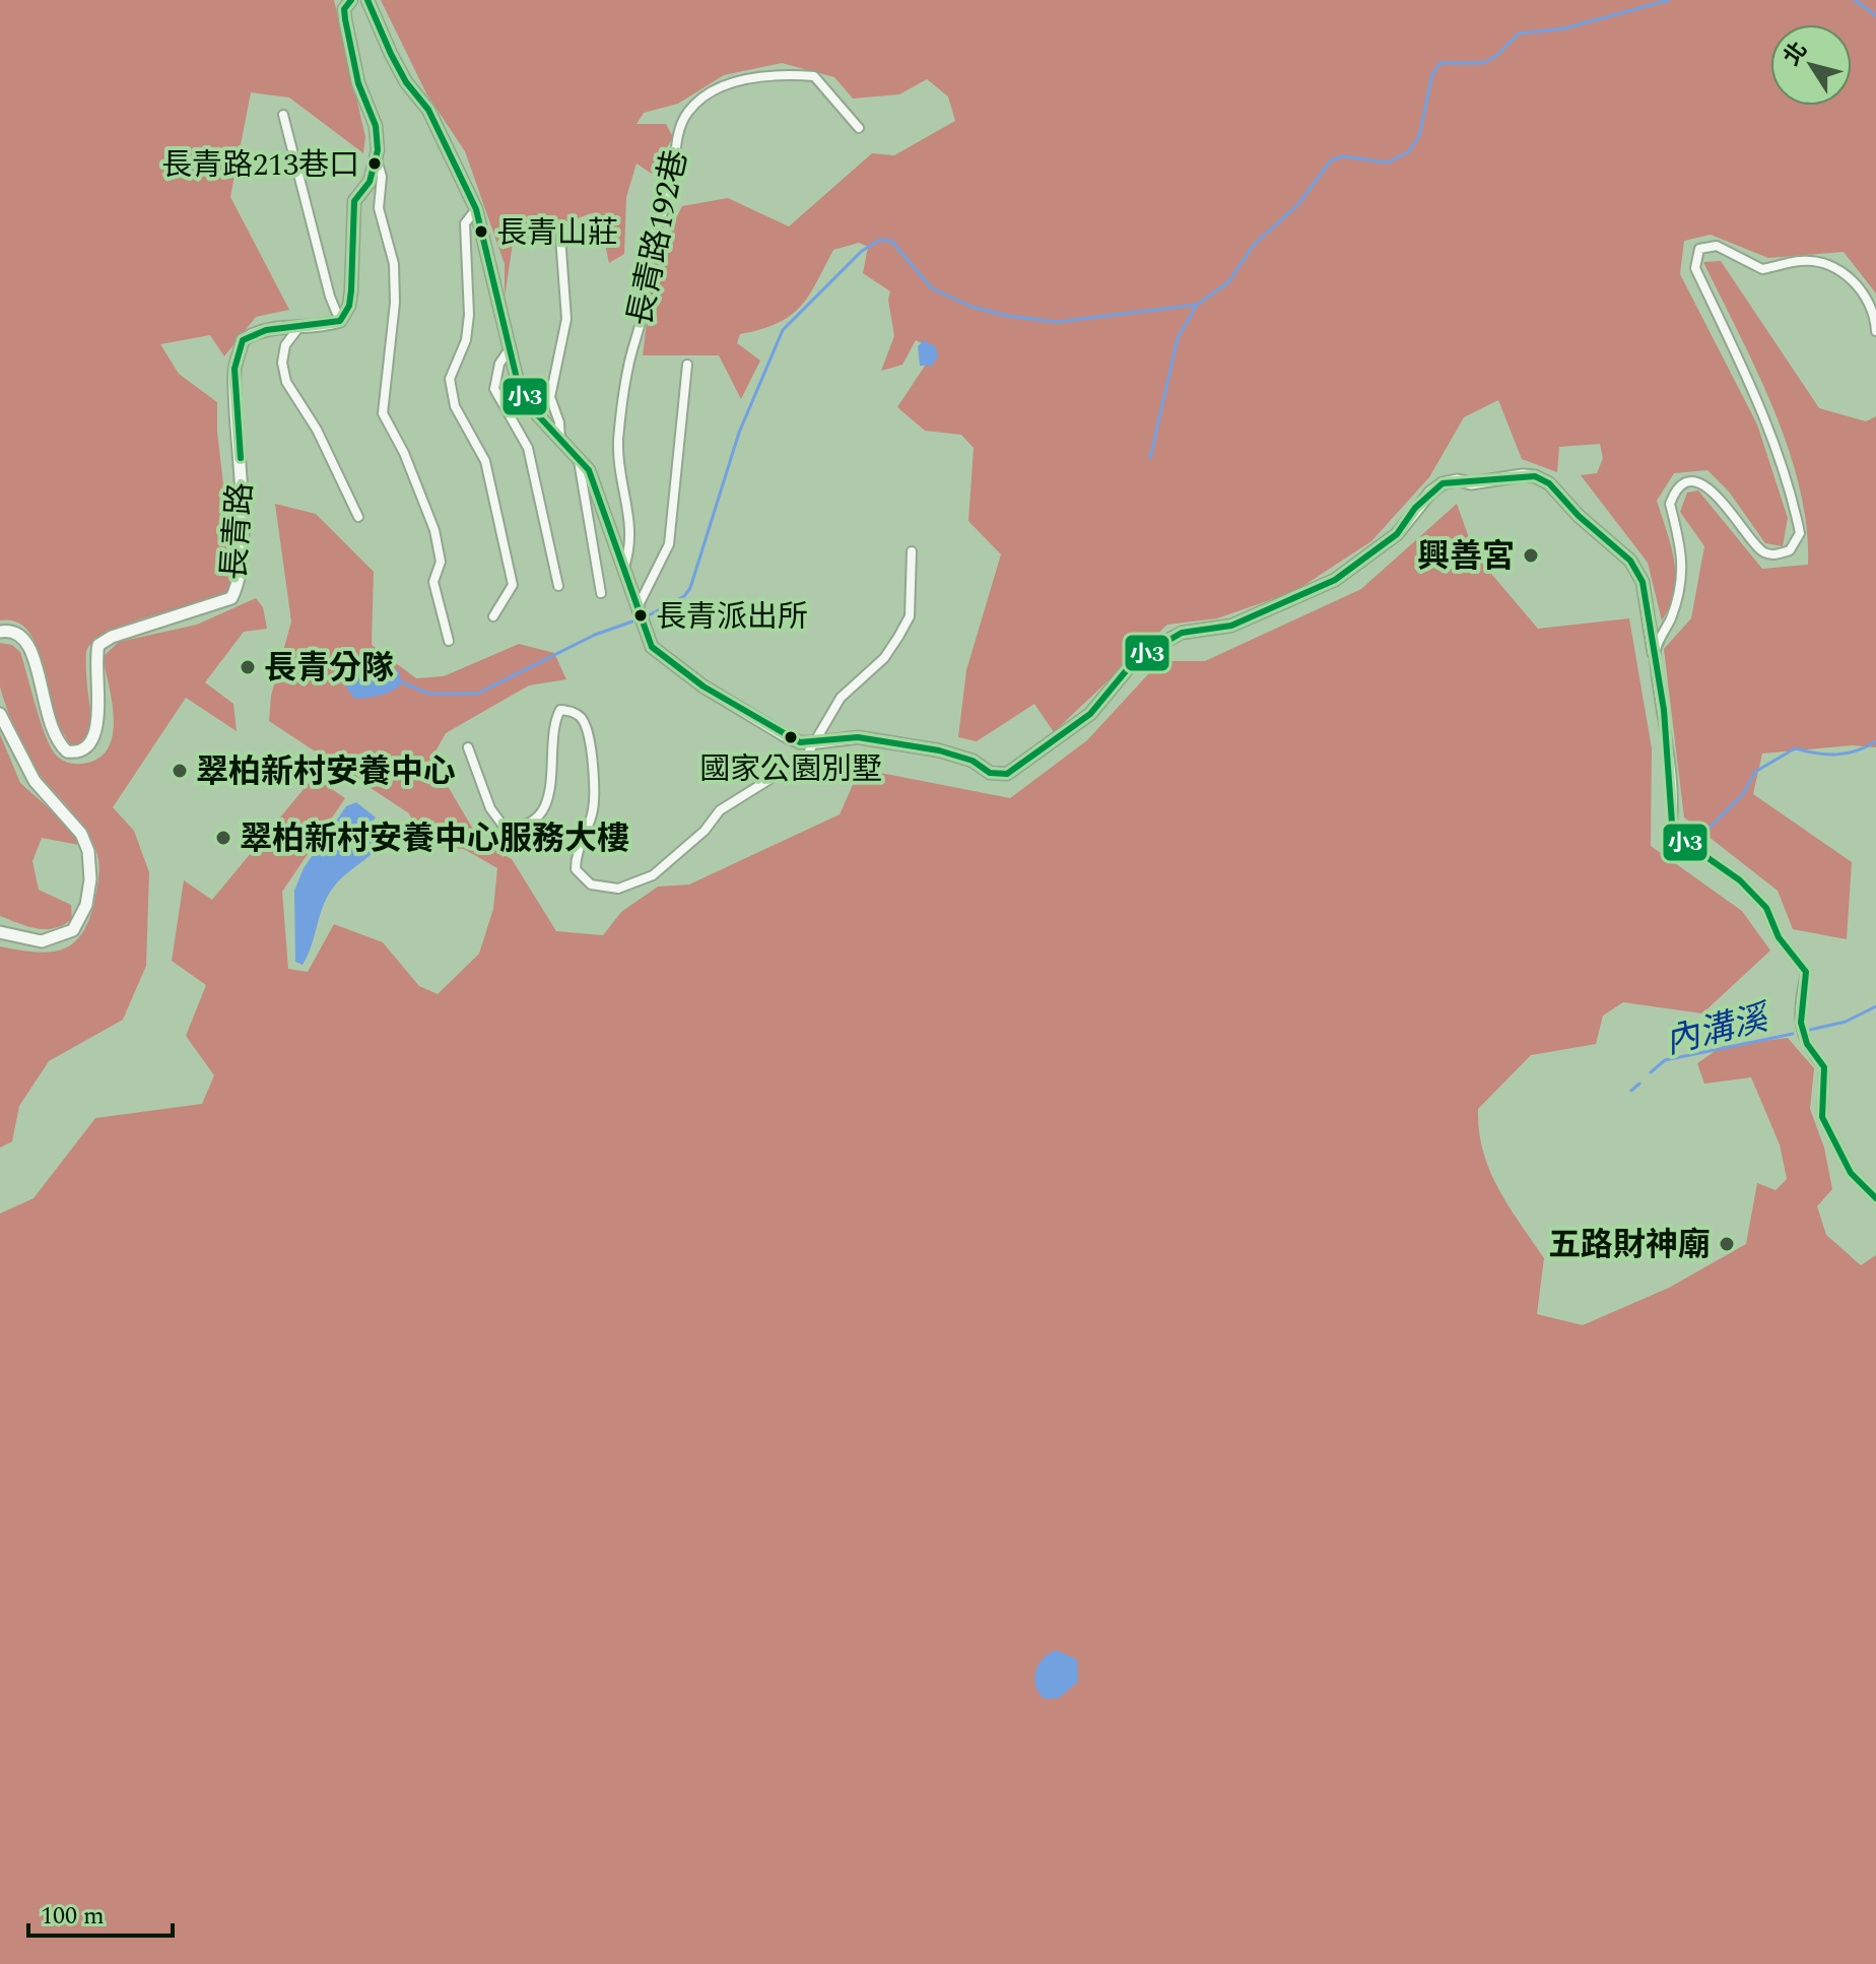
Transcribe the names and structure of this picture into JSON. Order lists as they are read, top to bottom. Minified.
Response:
{"streets":{"street":["長青路192巷","長青路"]},"water":["內溝溪"],"places":["長青路213巷口","長青山莊","興善宮","長青派出所","長青分隊","國家公園別墅","翠柏新村安養中心","翠柏新村安養中心服務大樓","五路財神廟"],"lines":["transit line 小3"],"scale_bar":"100 m","north":"top left"}
